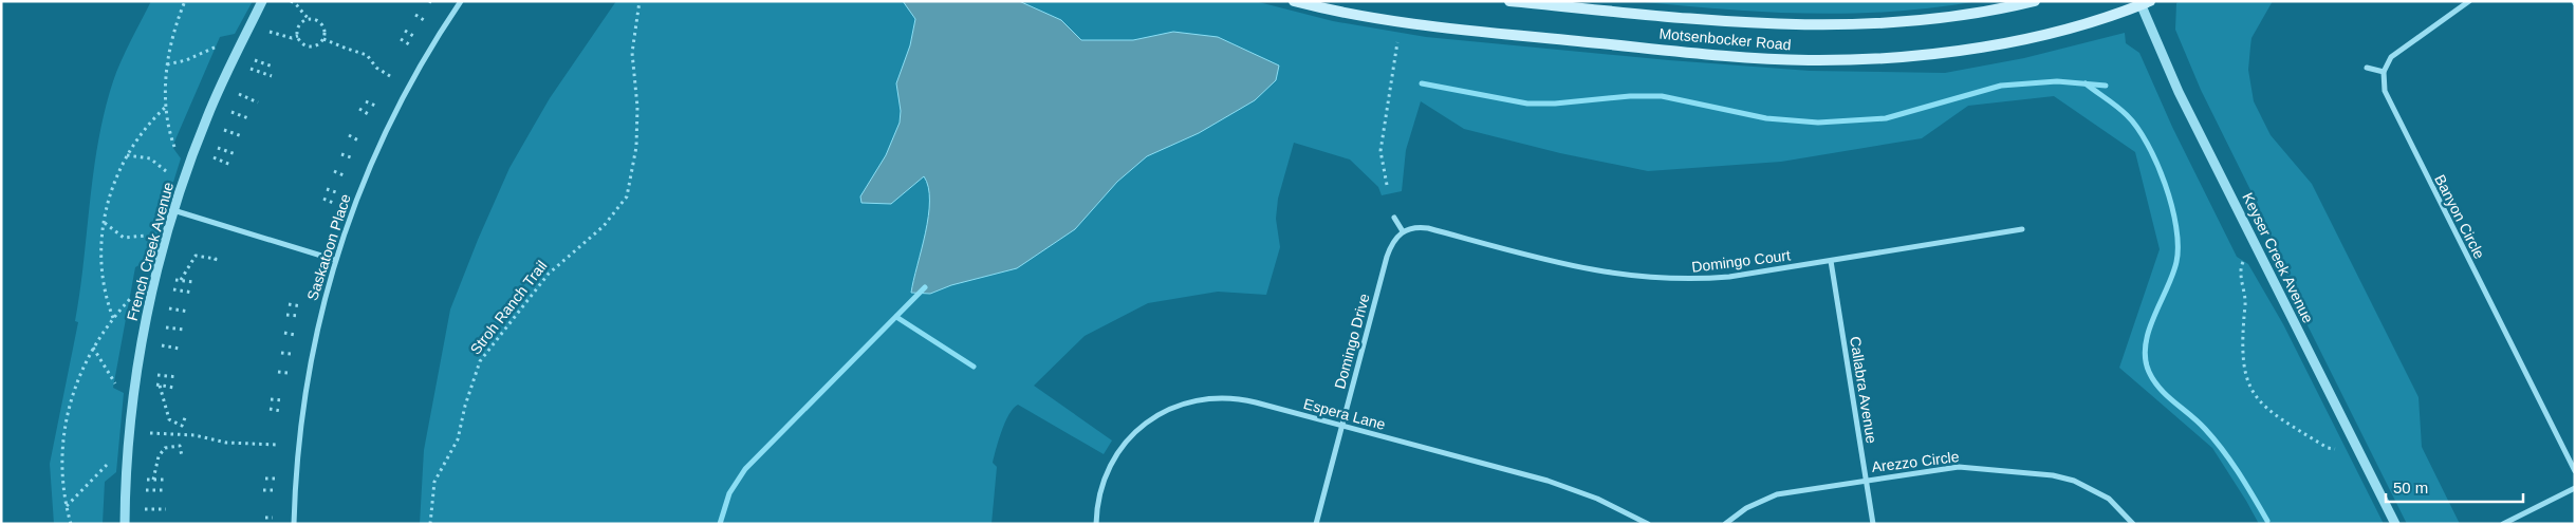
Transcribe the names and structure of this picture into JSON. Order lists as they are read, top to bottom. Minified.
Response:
{"streets":{"main road":["Motsenbocker Road"],"street":["Banyon Circle","Saskatoon Place","French Creek Avenue","Keyser Creek Avenue","Domingo Court","Domingo Drive","Callabra Avenue","Espera Lane","Arezzo Circle"],"path":["Stroh Ranch Trail"]},"crossings":[["Motsenbocker Road","Keyser Creek Avenue"],["Domingo Court","Domingo Drive"],["Domingo Court","Callabra Avenue"],["Domingo Drive","Espera Lane"],["Callabra Avenue","Arezzo Circle"]],"scale_bar":"50 m"}
